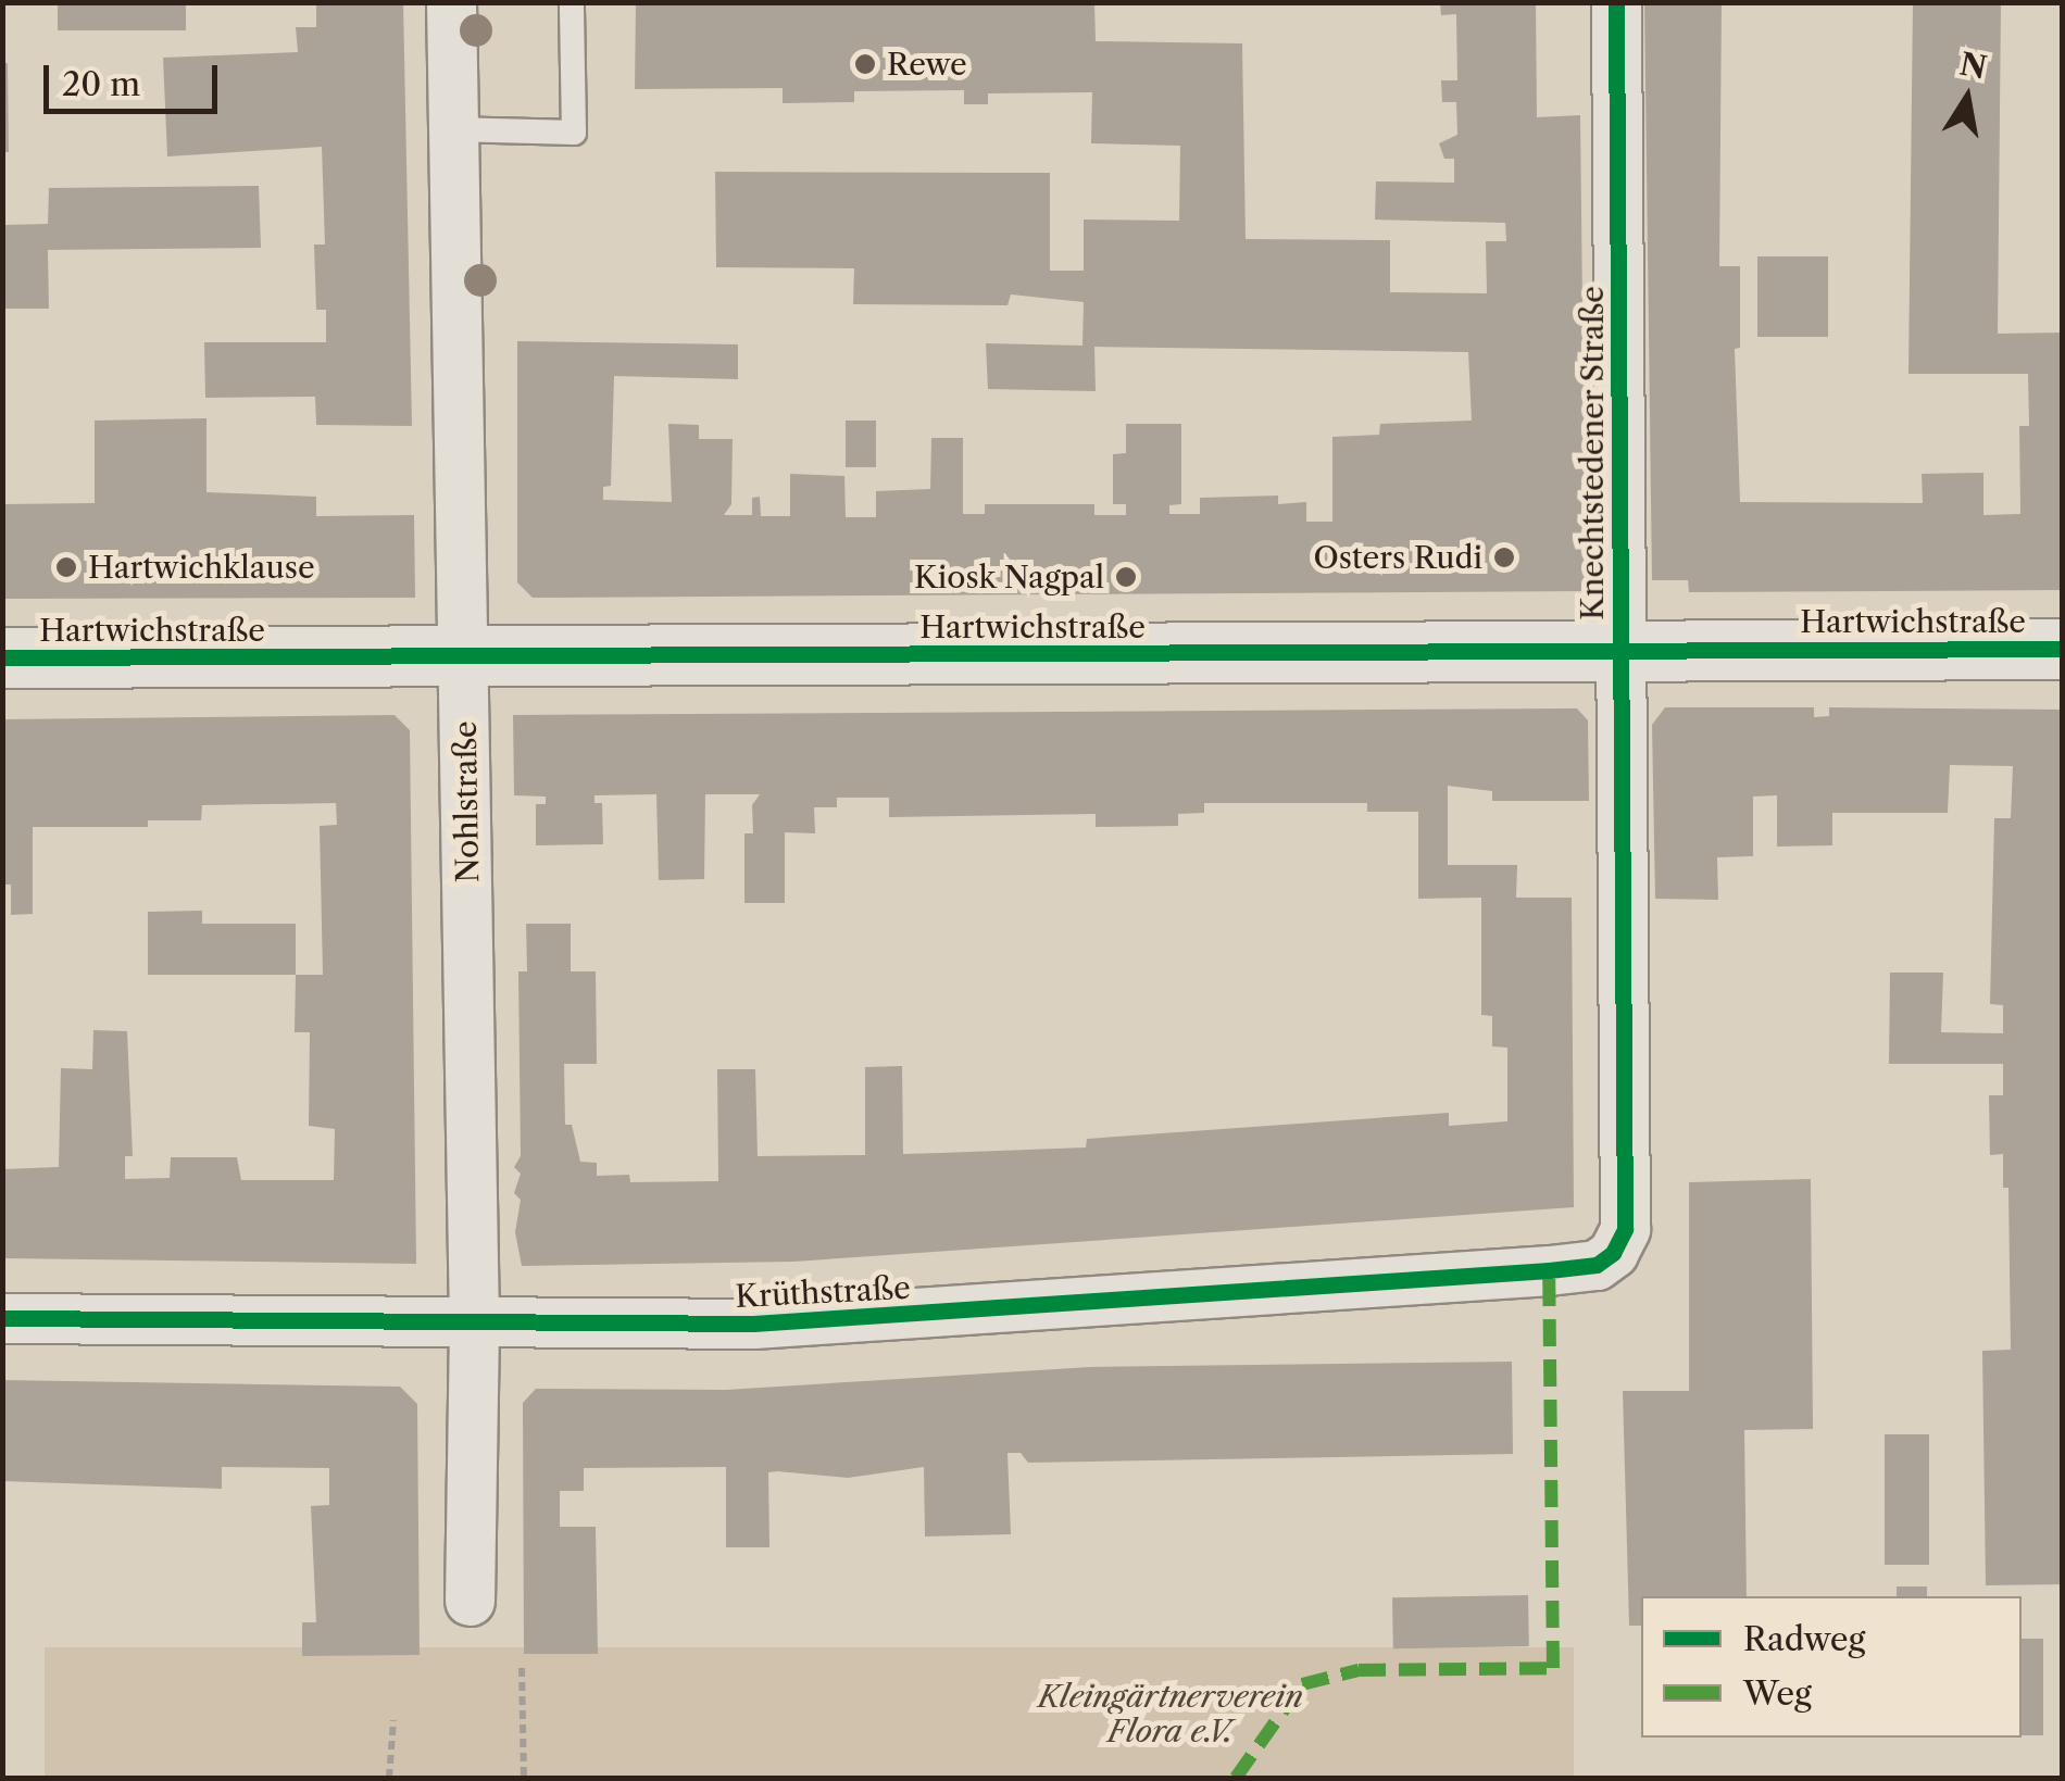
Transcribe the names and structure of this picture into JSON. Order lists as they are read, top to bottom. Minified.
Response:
{"streets":{"street":["Knechtstedener Straße","Hartwichstraße","Nohlstraße","Krüthstraße"]},"crossings":[["Knechtstedener Straße","Hartwichstraße"],["Knechtstedener Straße","Krüthstraße"],["Hartwichstraße","Nohlstraße"],["Nohlstraße","Krüthstraße"]],"parks":["Kleingärtnerverein Flora e.V."],"places":["Rewe","Osters Rudi","Hartwichklause","Kiosk Nagpal"],"legend":["Radweg","Weg"],"scale_bar":"20 m","north":"top"}
